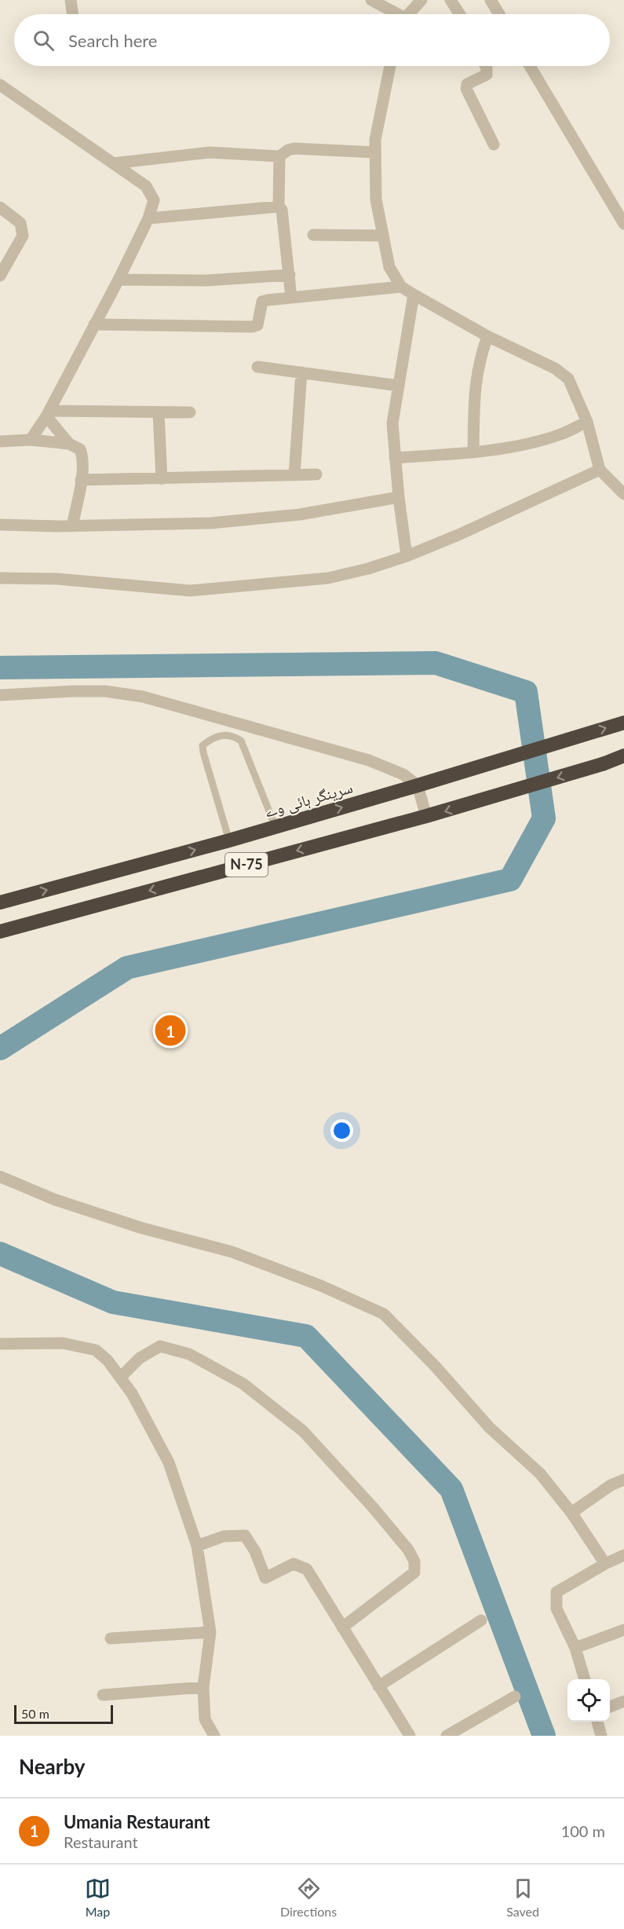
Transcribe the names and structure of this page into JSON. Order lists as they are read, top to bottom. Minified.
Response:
{"streets":{"highway":["سرینگر ہائی وے","N-75"]},"scale_bar":"50 m","page":{"search":"Search here","pins":"1","scale":"50 m","heading":"Nearby","list":[{"mark":"1","name":"Umania Restaurant","note":"Restaurant","value":"100 m"}],"nav":["Map","Directions","Saved"]}}
